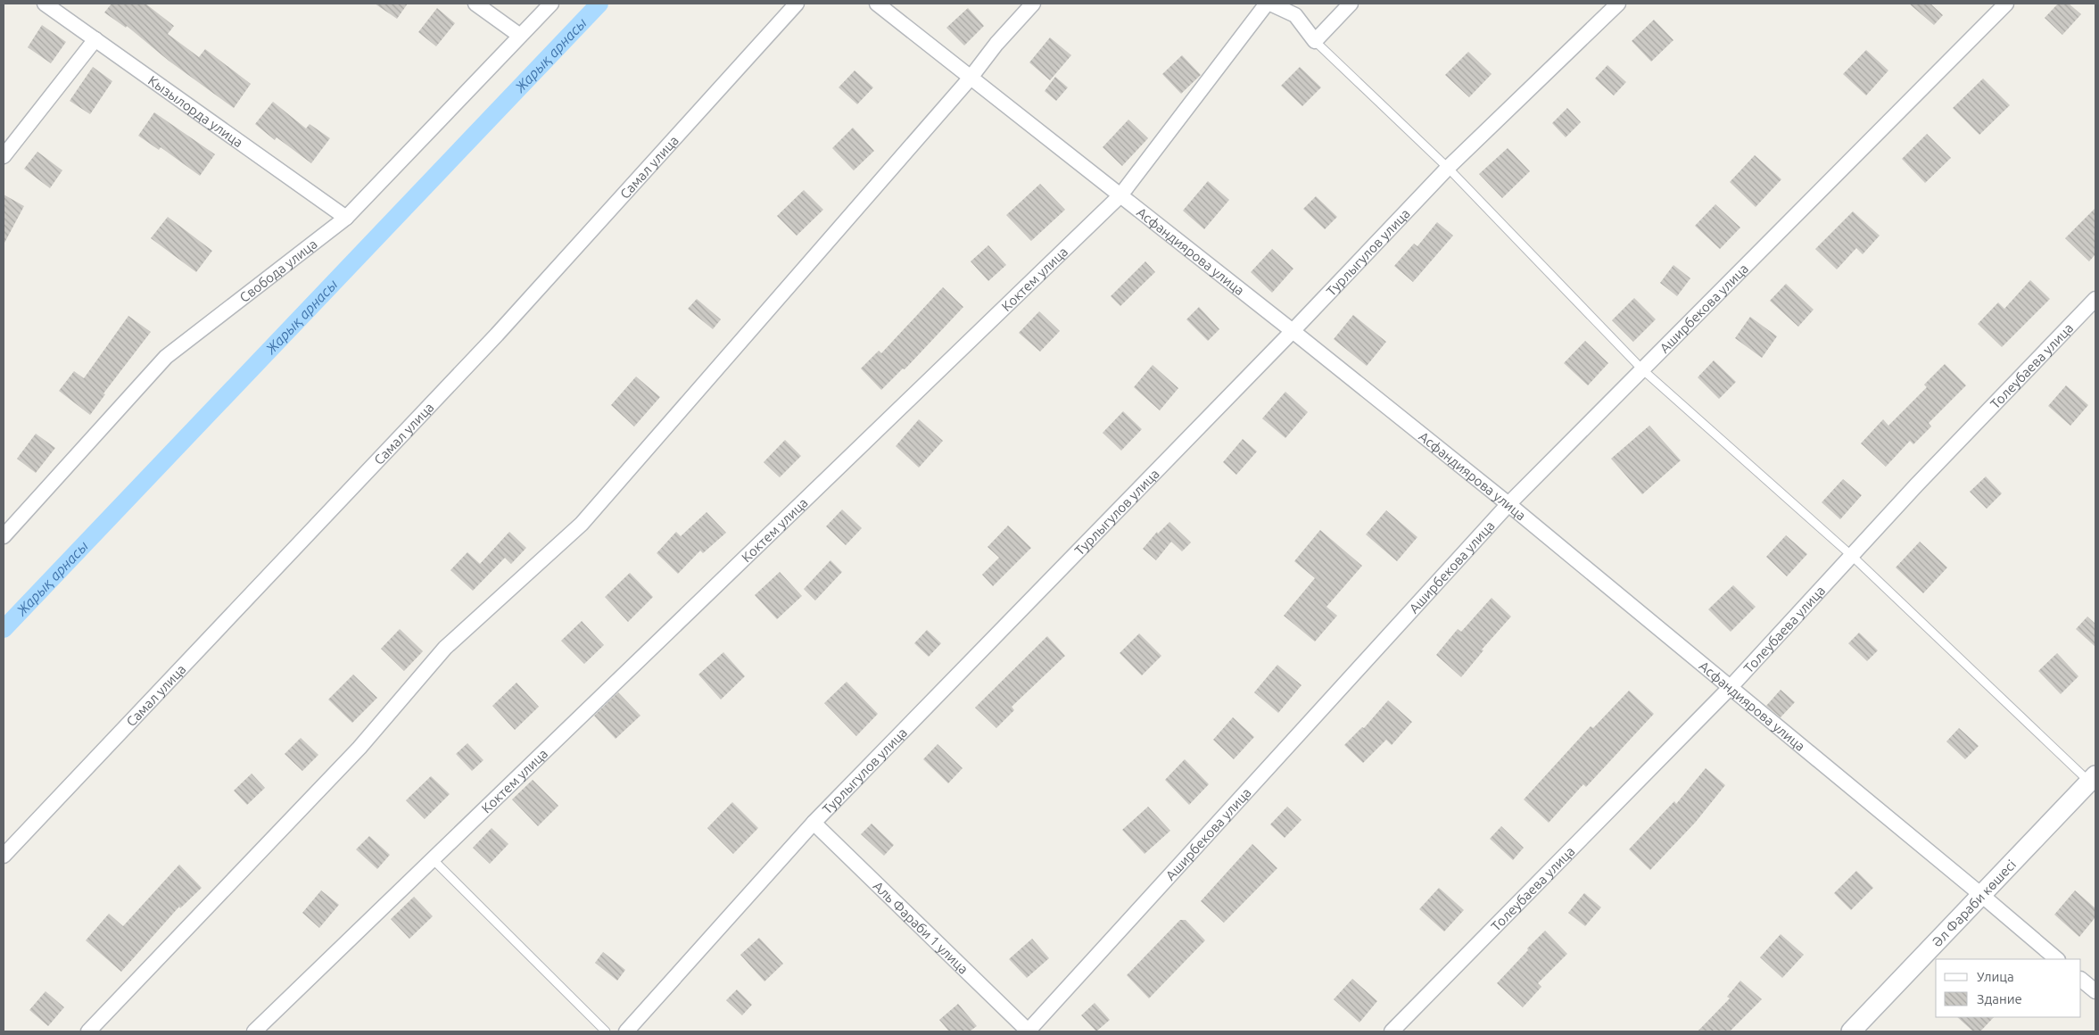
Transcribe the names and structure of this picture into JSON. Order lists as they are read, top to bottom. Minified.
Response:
{"streets":{"street":["Кызылорда улица","Самал улица","Асфандиярова улица","Турлыгулов улица","Свобода улица","Коктем улица","Аширбекова улица","Толеубаева улица","Әл Фараби көшесі","Аль Фараби 1 улица"]},"crossings":[["Кызылорда улица","Свобода улица"],["Асфандиярова улица","Турлыгулов улица"],["Асфандиярова улица","Коктем улица"],["Асфандиярова улица","Аширбекова улица"],["Асфандиярова улица","Толеубаева улица"],["Асфандиярова улица","Әл Фараби көшесі"],["Турлыгулов улица","Аль Фараби 1 улица"],["Аширбекова улица","Аль Фараби 1 улица"]],"water":["Жарық арнасы"],"legend":["Улица","Здание"]}
